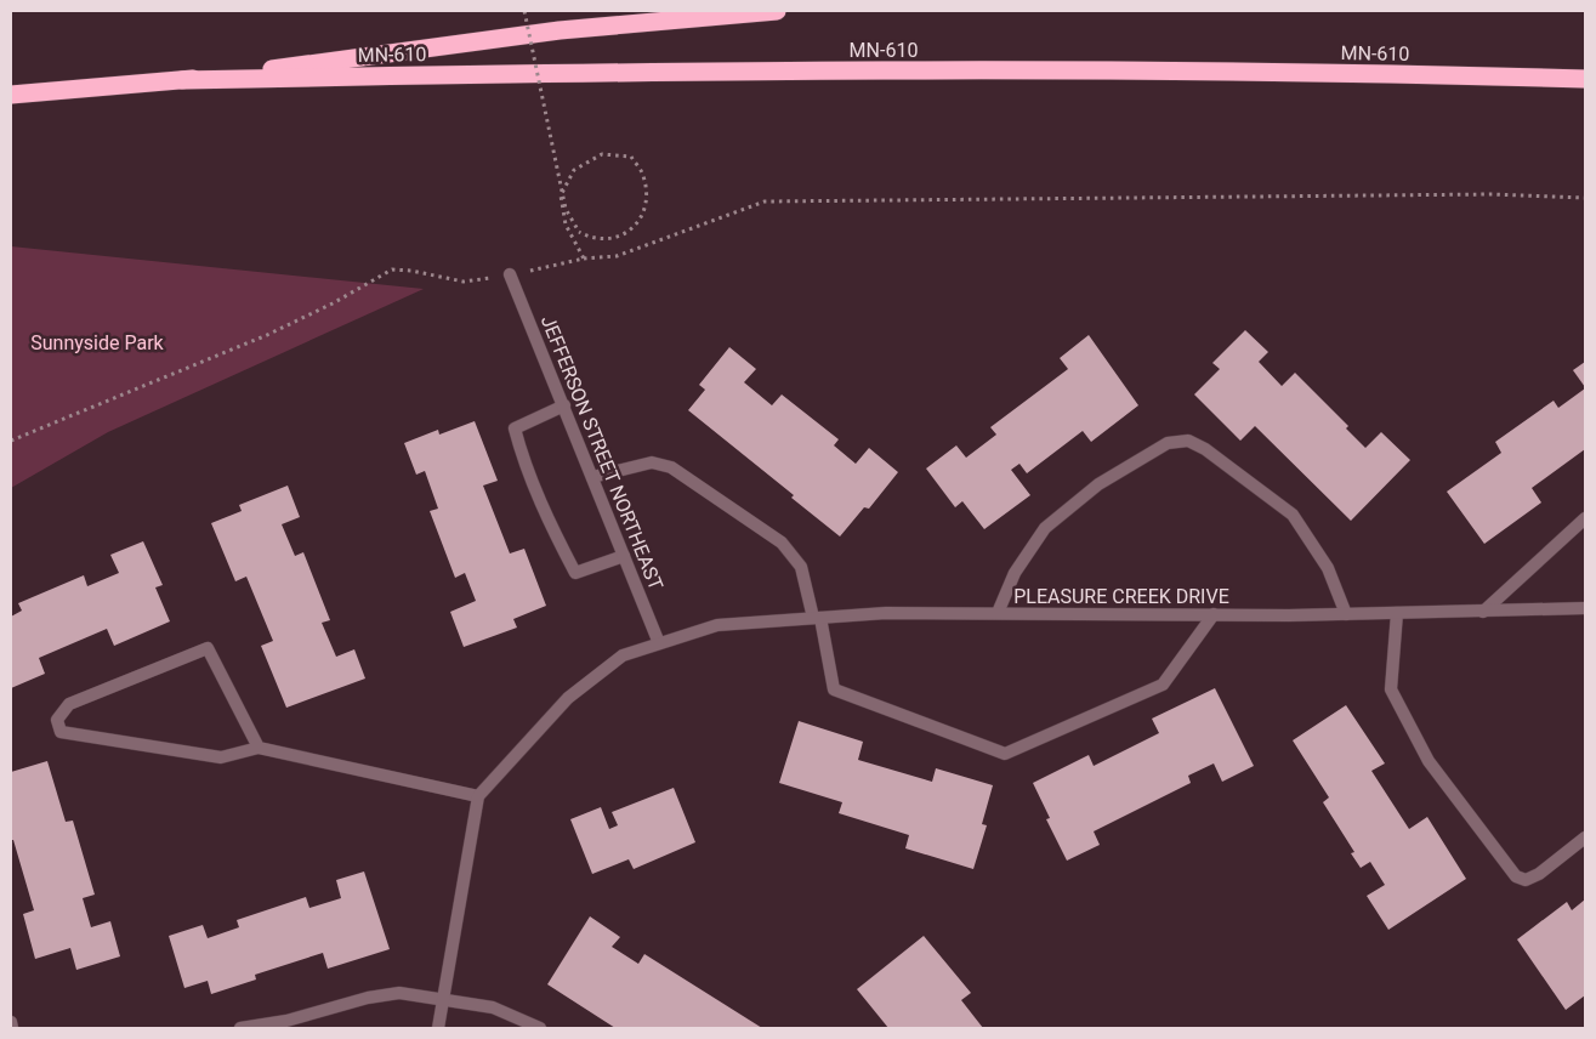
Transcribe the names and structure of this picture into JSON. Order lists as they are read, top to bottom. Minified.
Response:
{"streets":{"highway":["MN-610"],"street":["JEFFERSON STREET NORTHEAST","PLEASURE CREEK DRIVE"]},"crossings":[["JEFFERSON STREET NORTHEAST","PLEASURE CREEK DRIVE"]],"parks":["Sunnyside Park"]}
